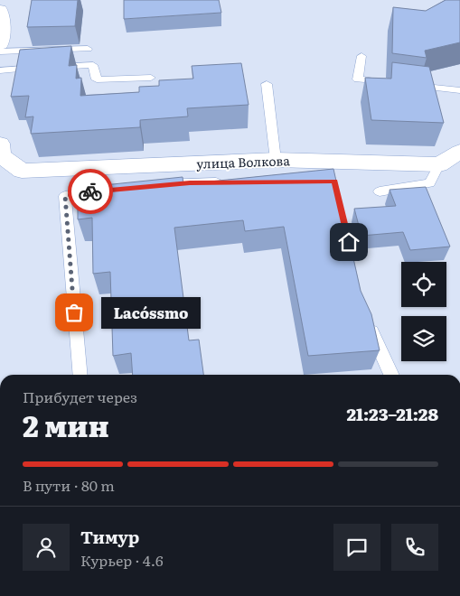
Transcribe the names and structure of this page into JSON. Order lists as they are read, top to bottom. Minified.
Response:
{"streets":{"street":["улица Волкова"]},"places":["Lacóssmo"],"page":{"bubble":"Lacóssmo","heading":["2 мин","Прибудет через","21:23–21:28"],"panel":["Тимур","Курьер · 4.6"],"bar":"В пути · 80 m"}}
